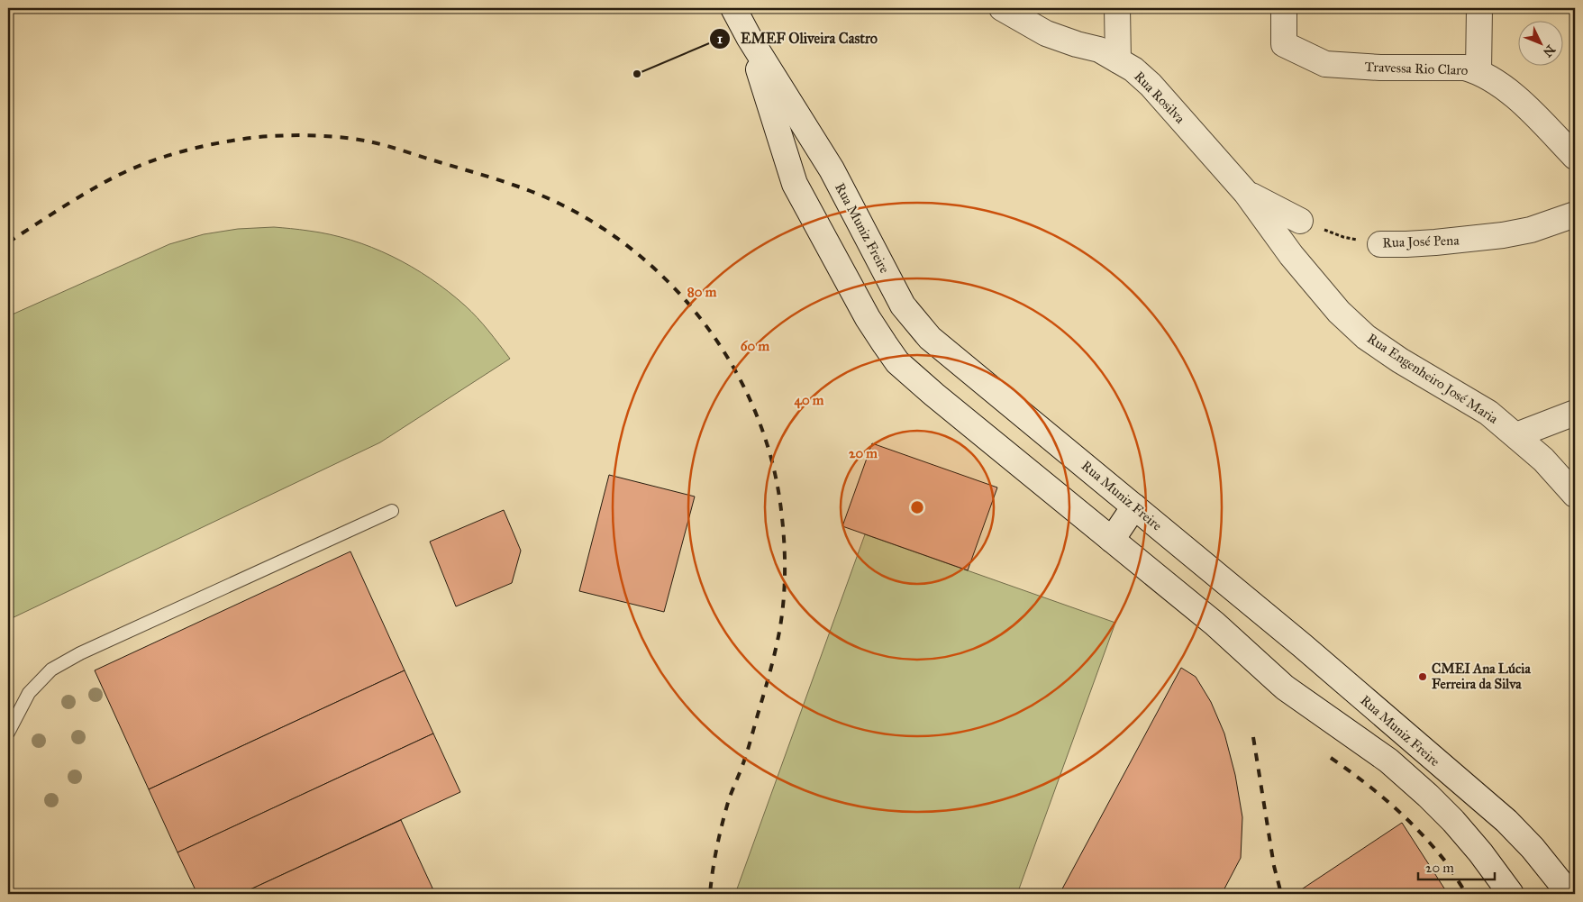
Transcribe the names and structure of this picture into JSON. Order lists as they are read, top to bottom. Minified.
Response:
{"streets":{"street":["Travessa Rio Claro","Rua Rosilva","Rua Muniz Freire","Rua José Pena","Rua Engenheiro José Maria"]},"crossings":[["Rua Rosilva","Rua Engenheiro José Maria"]],"places":["EMEF Oliveira Castro","CMEI Ana Lúcia Ferreira da Silva"],"scale_bar":"20 m","north":"bottom right","rings":["80 m","60 m","40 m","20 m"]}
